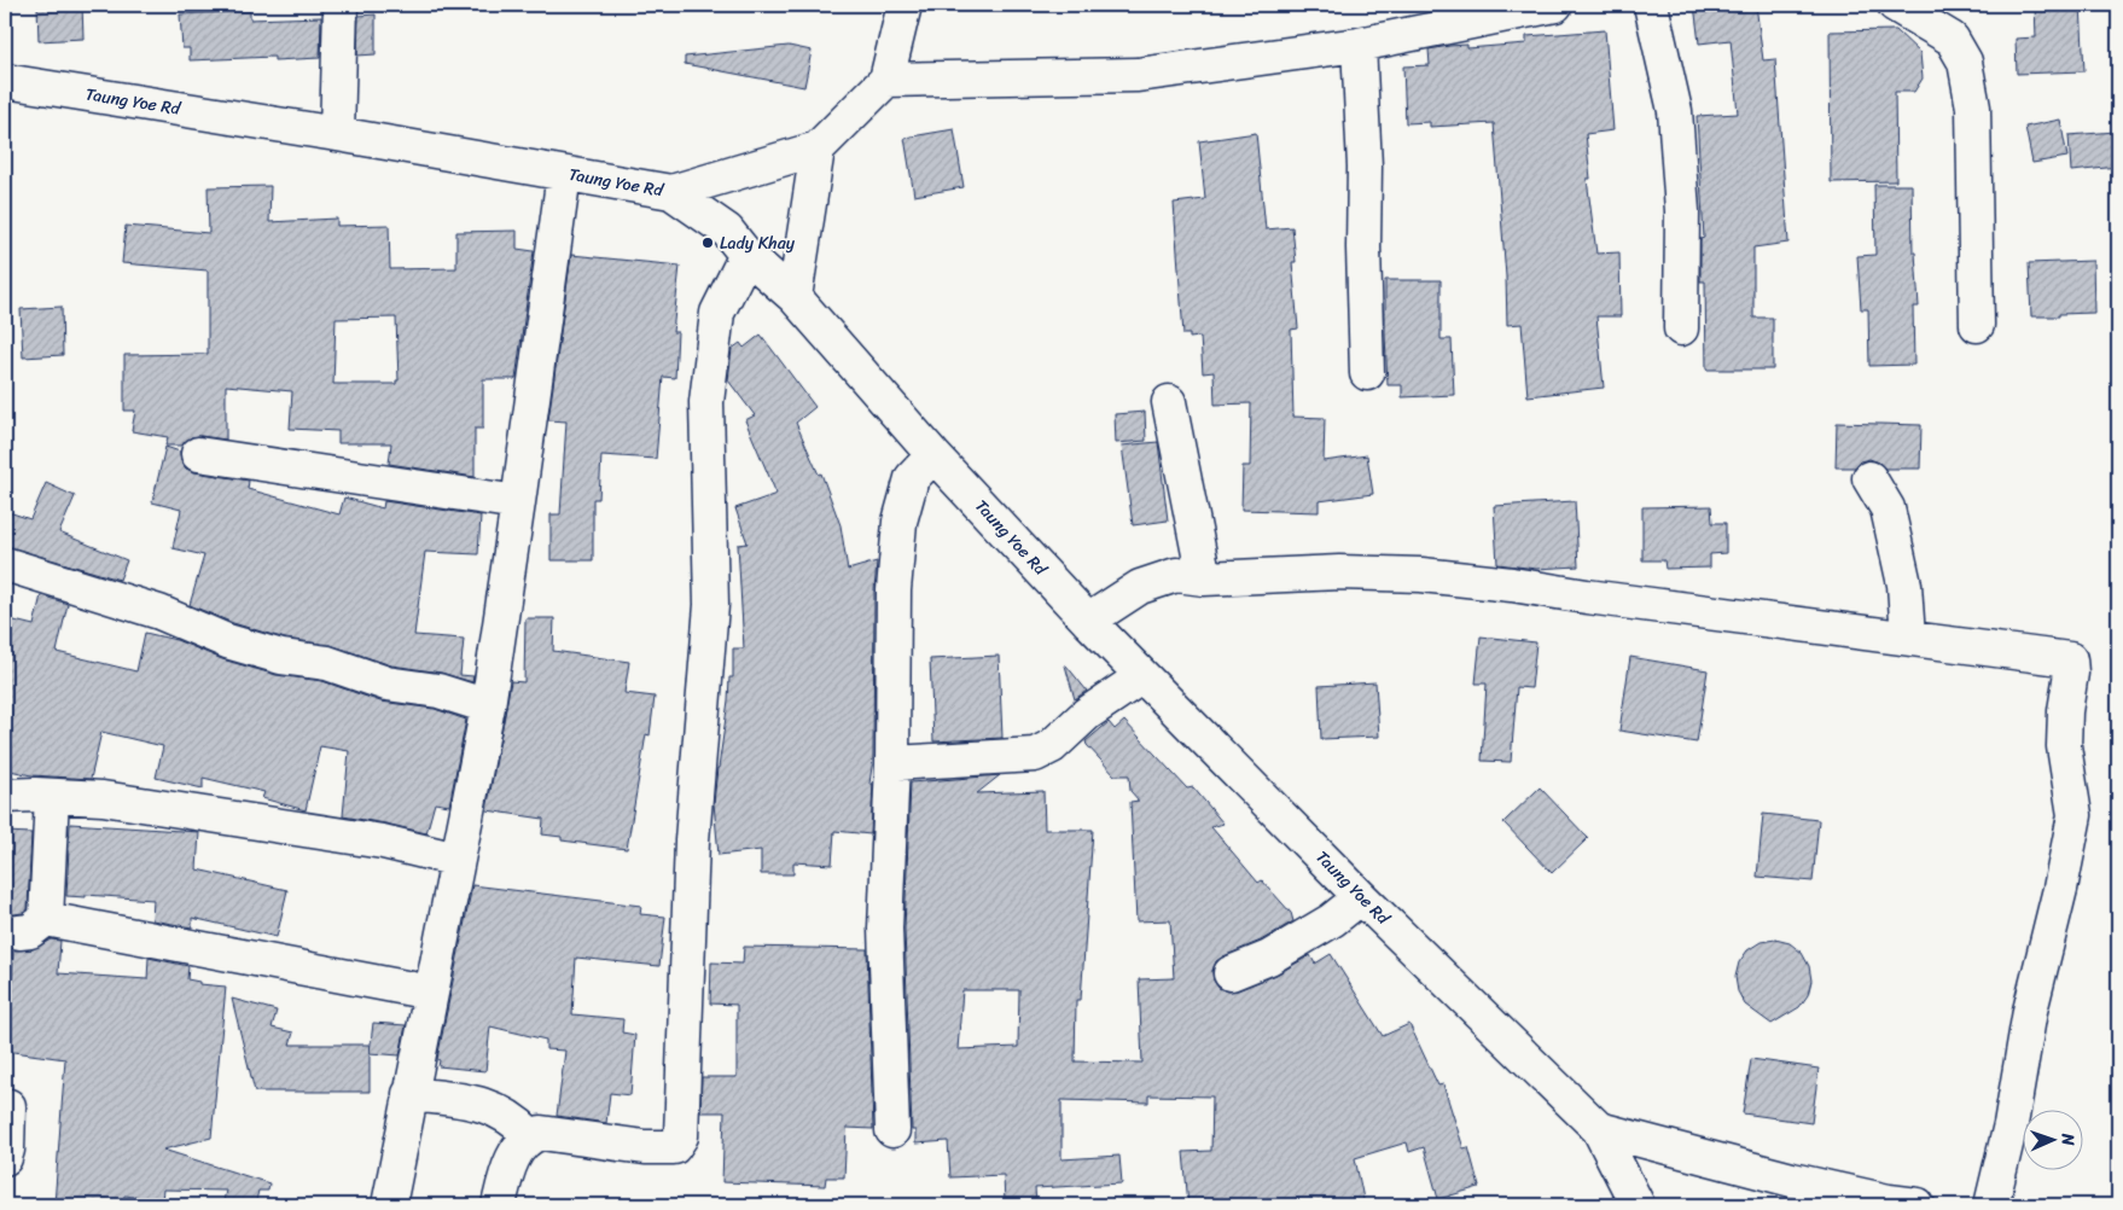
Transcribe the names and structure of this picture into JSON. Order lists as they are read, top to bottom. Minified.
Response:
{"streets":{"street":["Taung Yoe Rd"]},"places":["Lady Khay"],"north":"right"}
